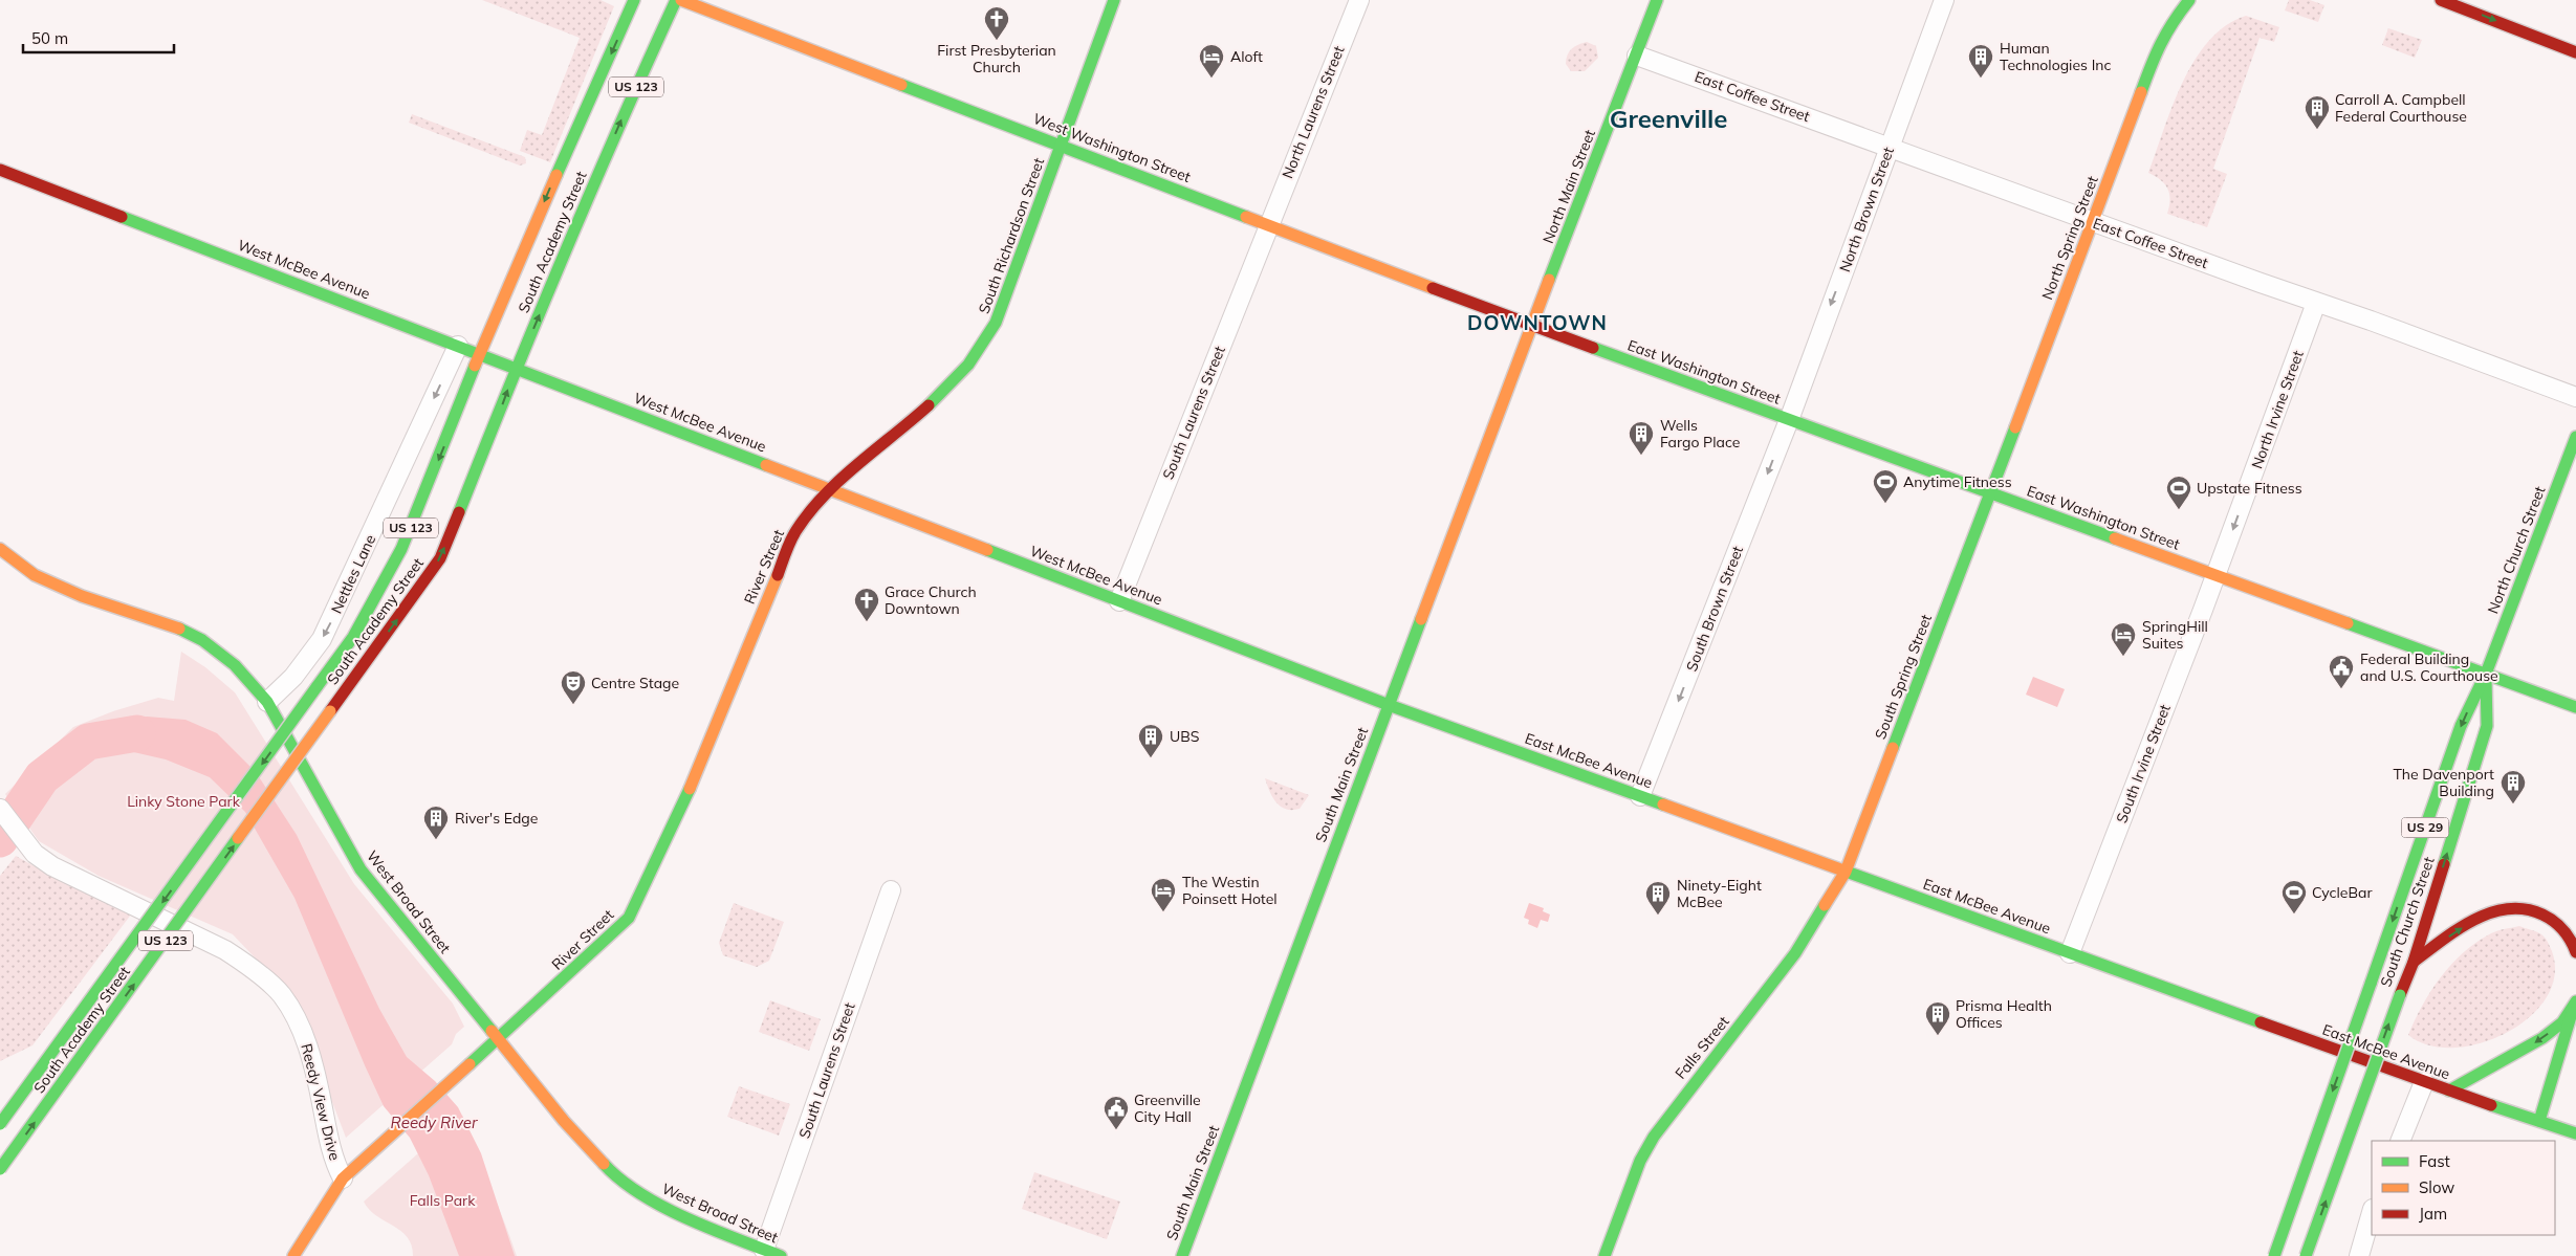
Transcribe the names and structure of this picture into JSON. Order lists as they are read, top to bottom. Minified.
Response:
{"streets":{"main road":["US 123","West Washington Street","North Main Street","South Richardson Street","North Spring Street","South Academy Street","West McBee Avenue","East Washington Street","North Church Street","River Street","South Spring Street","East McBee Avenue","South Main Street","US 29","West Broad Street","South Church Street","Falls Street"],"street":["East Coffee Street","North Laurens Street","North Brown Street","North Irvine Street","South Laurens Street","Nettles Lane","South Brown Street","South Irvine Street","Reedy View Drive"]},"crossings":[["East Coffee Street","North Main Street"],["East Coffee Street","North Brown Street"],["East Coffee Street","North Spring Street"],["East Coffee Street","North Irvine Street"],["North Laurens Street","West Washington Street"],["North Laurens Street","South Laurens Street"],["West Washington Street","North Main Street"],["West Washington Street","South Richardson Street"],["West Washington Street","East Washington Street"],["West Washington Street","South Laurens Street"],["West Washington Street","South Main Street"],["North Main Street","East Washington Street"],["North Main Street","South Main Street"],["North Brown Street","East Washington Street"],["North Brown Street","South Brown Street"],["South Richardson Street","West McBee Avenue"],["South Richardson Street","River Street"],["North Spring Street","East Washington Street"],["North Spring Street","South Spring Street"],["South Academy Street","West McBee Avenue"],["West McBee Avenue","South Laurens Street"],["West McBee Avenue","River Street"],["West McBee Avenue","Nettles Lane"],["West McBee Avenue","East McBee Avenue"],["West McBee Avenue","South Main Street"],["East Washington Street","North Irvine Street"],["East Washington Street","North Church Street"],["East Washington Street","South Brown Street"],["East Washington Street","South Spring Street"],["East Washington Street","South Irvine Street"],["East Washington Street","South Main Street"],["East Washington Street","South Church Street"],["North Irvine Street","South Irvine Street"],["South Laurens Street","West Broad Street"],["North Church Street","South Church Street"],["River Street","West Broad Street"],["River Street","Reedy View Drive"],["Nettles Lane","West Broad Street"],["South Brown Street","East McBee Avenue"],["South Spring Street","East McBee Avenue"],["South Spring Street","Falls Street"],["East McBee Avenue","South Irvine Street"],["East McBee Avenue","South Main Street"],["East McBee Avenue","Falls Street"]],"one_way":["North Brown Street","North Irvine Street","Nettles Lane","South Brown Street"],"districts":["Greenville","DOWNTOWN"],"water":["Reedy River"],"parks":["Linky Stone Park","Falls Park"],"places":{"church":["First Presbyterian Church","Grace Church Downtown"],"hotel":["Aloft","SpringHill Suites","The Westin Poinsett Hotel"],"building":["Human Technologies Inc","Carroll A. Campbell Federal Courthouse","Wells Fargo Place","UBS","The Davenport Building","River's Edge","Ninety-Eight McBee","Prisma Health Offices"],"sports":["Anytime Fitness","Upstate Fitness","CycleBar"],"public building":["Federal Building and U.S. Courthouse","Greenville City Hall"],"theatre":["Centre Stage"]},"legend":["Fast","Slow","Jam"],"scale_bar":"50 m"}
